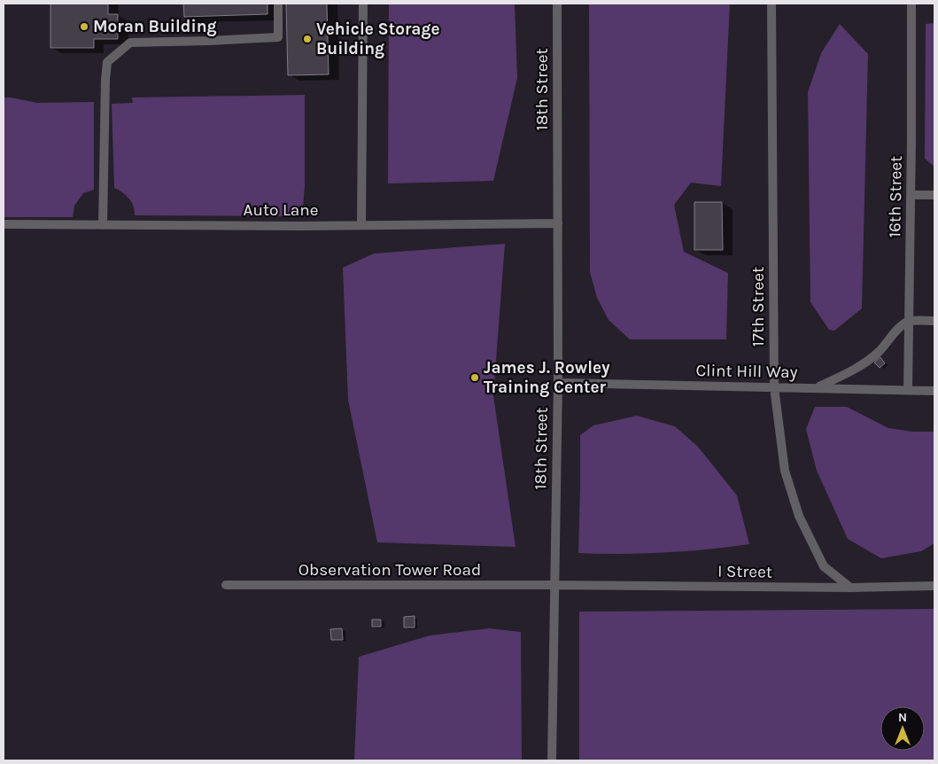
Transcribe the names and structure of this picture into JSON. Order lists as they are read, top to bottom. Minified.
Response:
{"streets":{"lane":["18th Street","16th Street","Auto Lane","17th Street","Clint Hill Way","Observation Tower Road","I Street"]},"crossings":[["18th Street","Auto Lane"],["18th Street","Clint Hill Way"],["18th Street","Observation Tower Road"],["18th Street","I Street"],["16th Street","Clint Hill Way"],["17th Street","Clint Hill Way"],["17th Street","I Street"],["Observation Tower Road","I Street"]],"places":["Moran Building","Vehicle Storage Building","James J. Rowley Training Center"],"north":"top"}
